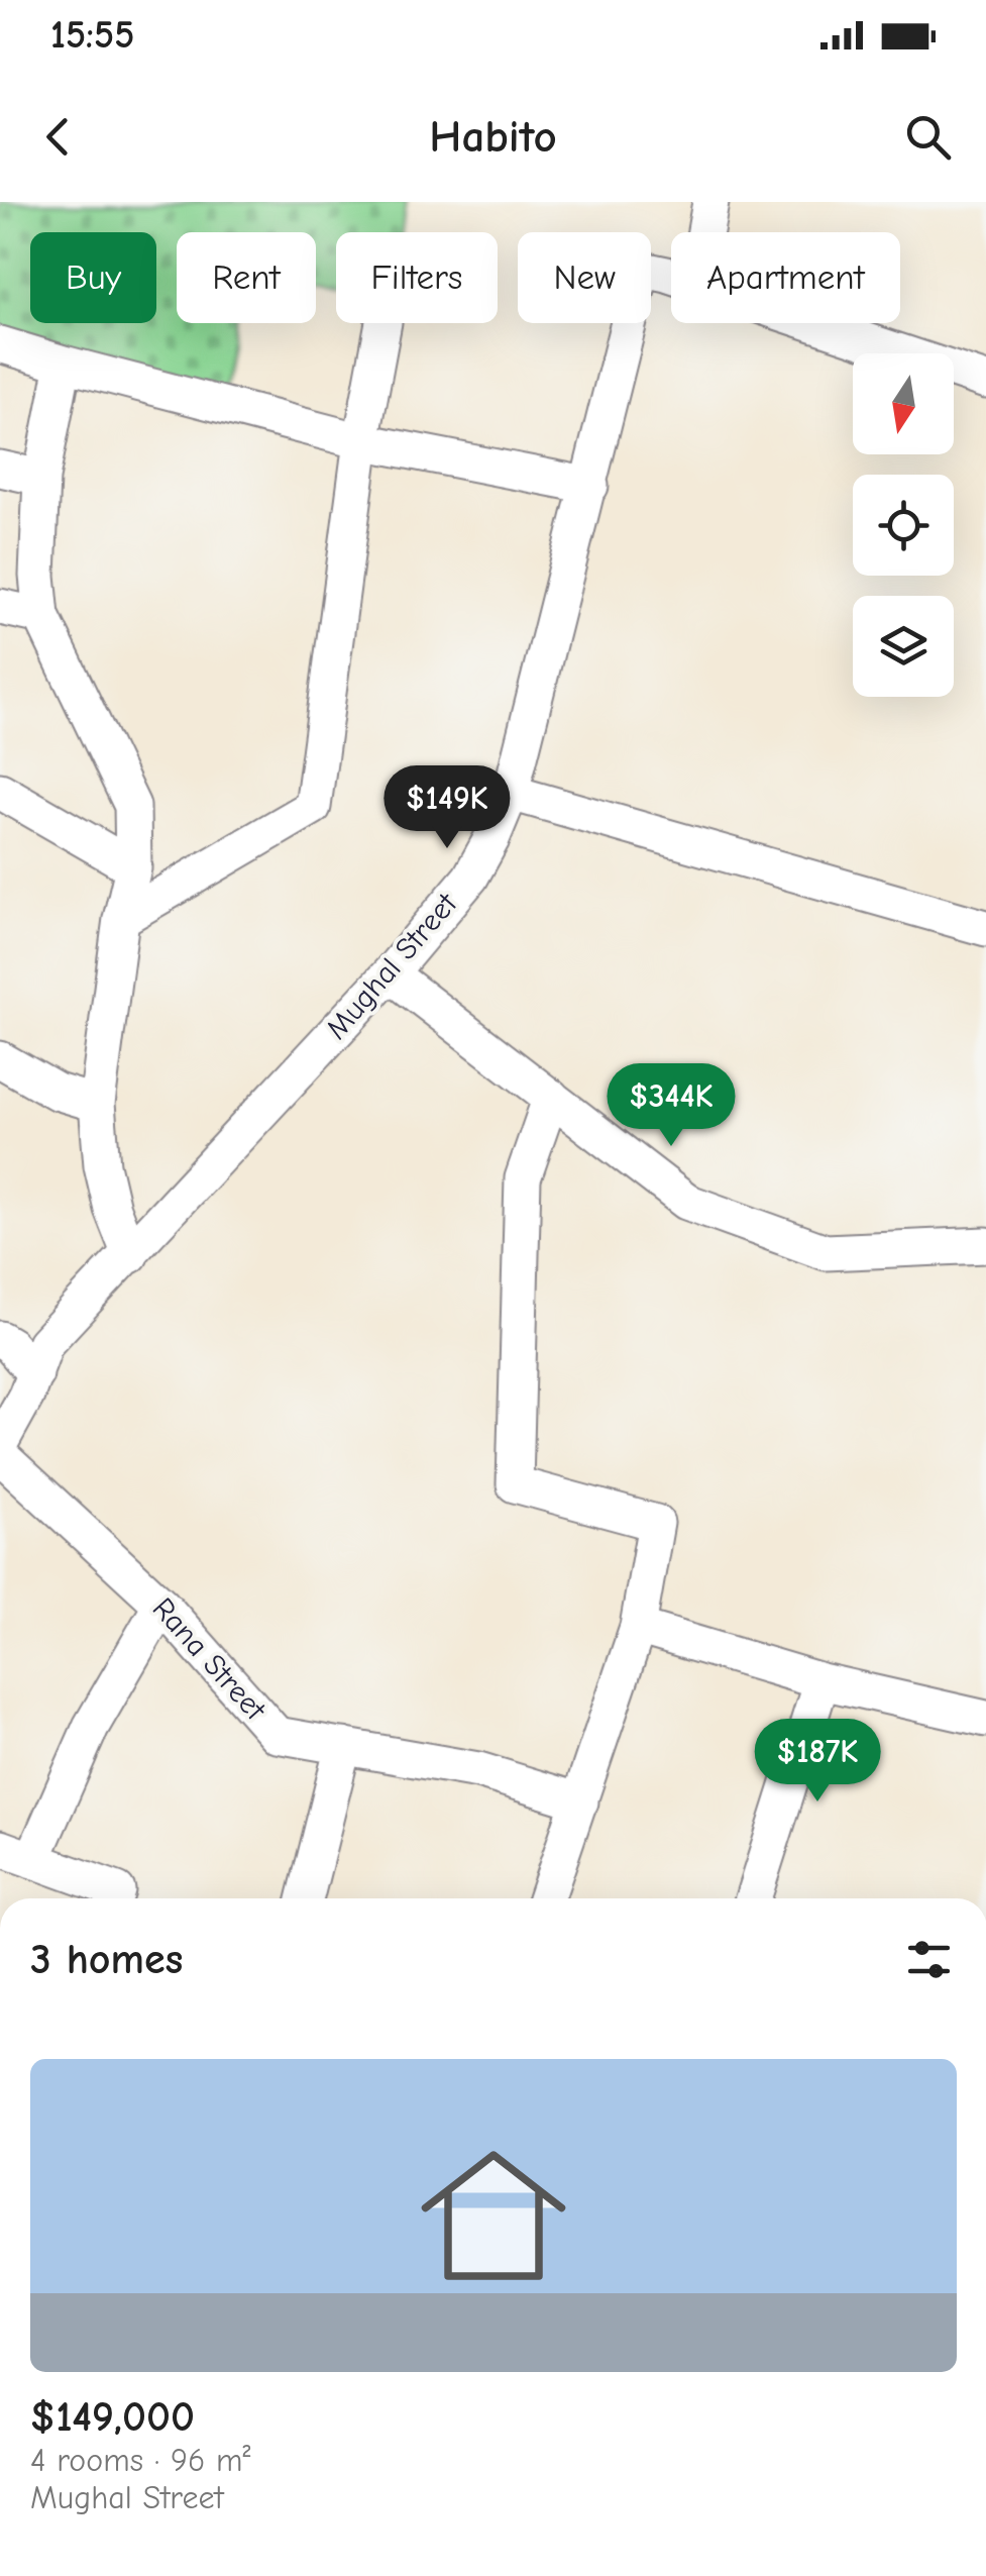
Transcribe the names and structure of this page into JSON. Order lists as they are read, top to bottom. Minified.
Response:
{"streets":{"street":["Mughal Street","Rana Street"]},"north":"bottom","page":{"status":"15:55","header":"Habito","chip":["Buy","Rent","Filters","New","Apartment"],"price":["$149K","$344K","$187K"],"heading":"3 homes","list":[{"name":"$149,000","note":"4 rooms · 96 m² · Mughal Street"}]}}
